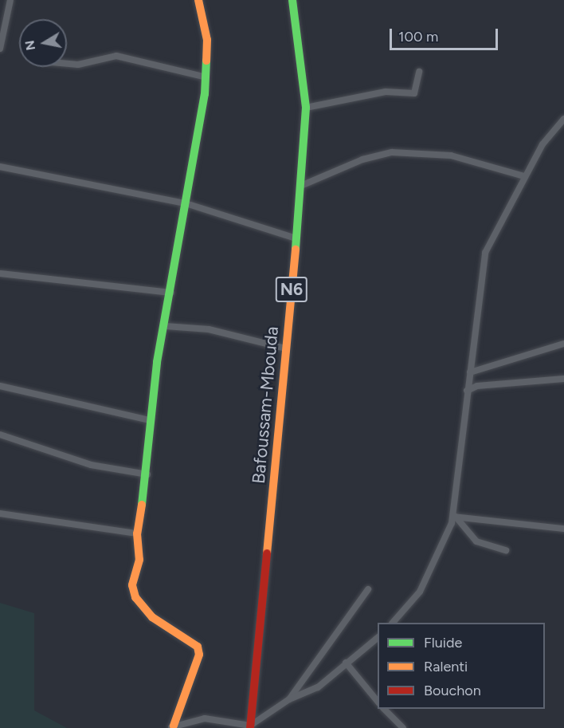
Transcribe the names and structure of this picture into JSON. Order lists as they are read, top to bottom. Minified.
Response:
{"streets":{"main road":["N6","Bafoussam-Mbouda"]},"legend":["Fluide","Ralenti","Bouchon"],"scale_bar":"100 m","north":"left"}
